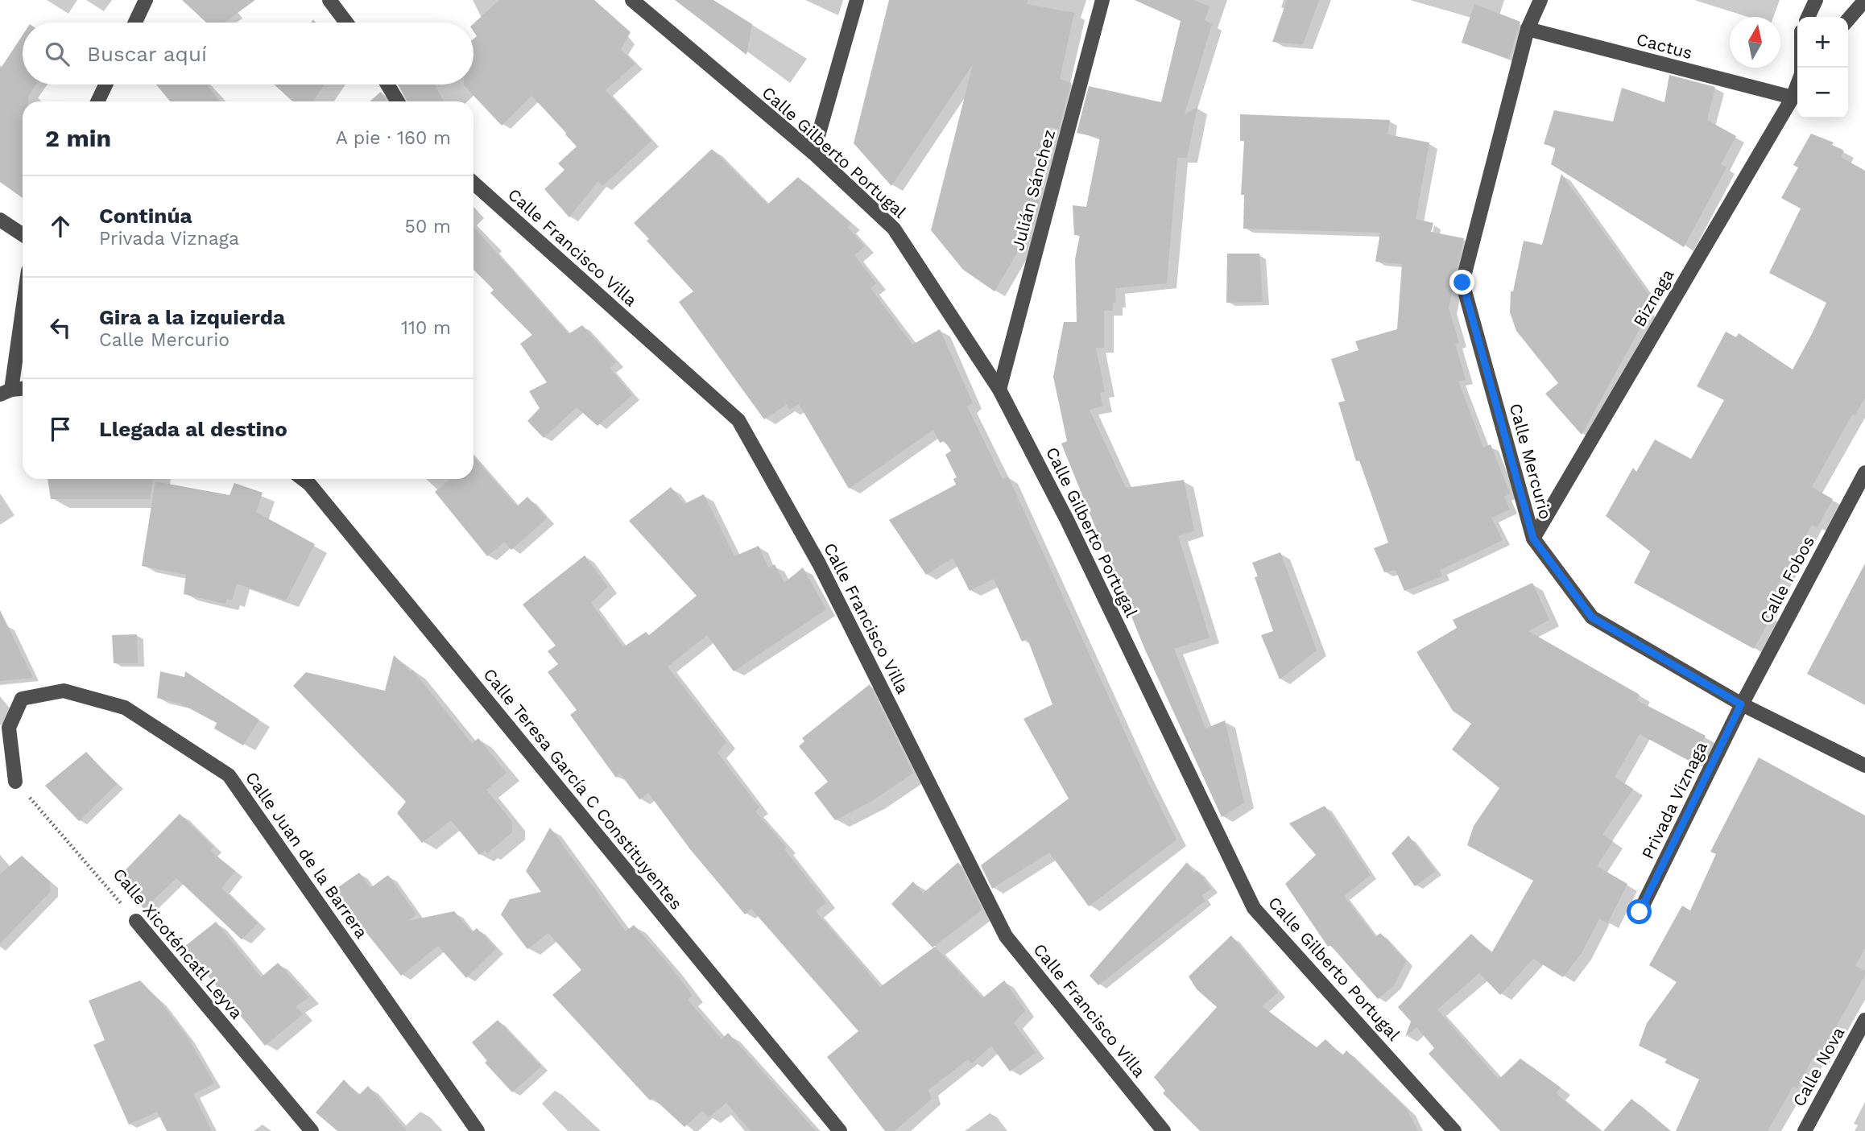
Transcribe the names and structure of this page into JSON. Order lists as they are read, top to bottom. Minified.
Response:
{"streets":{"street":["Cactus","Calle Gilberto Portugal","Julián Sánchez","Calle Francisco Villa","Biznaga","Calle Mercurio","Calle Fobos","Calle Teresa García C Constituyentes","Privada Viznaga","Calle Juan de la Barrera","Calle Xicoténcatl Leyva","Calle Nova"]},"crossings":[["Cactus","Biznaga"],["Cactus","Calle Mercurio"],["Calle Gilberto Portugal","Julián Sánchez"],["Biznaga","Calle Mercurio"],["Calle Mercurio","Calle Fobos"],["Calle Mercurio","Privada Viznaga"],["Calle Fobos","Privada Viznaga"],["Calle Juan de la Barrera","Calle Xicoténcatl Leyva"]],"north":"top","page":{"map_buttons":["+","−"],"search":"Buscar aquí","heading":["2 min","A pie · 160 m"],"list":[["Continúa","Privada Viznaga","50 m"],["Gira a la izquierda","Calle Mercurio","110 m"],"Llegada al destino"]}}
